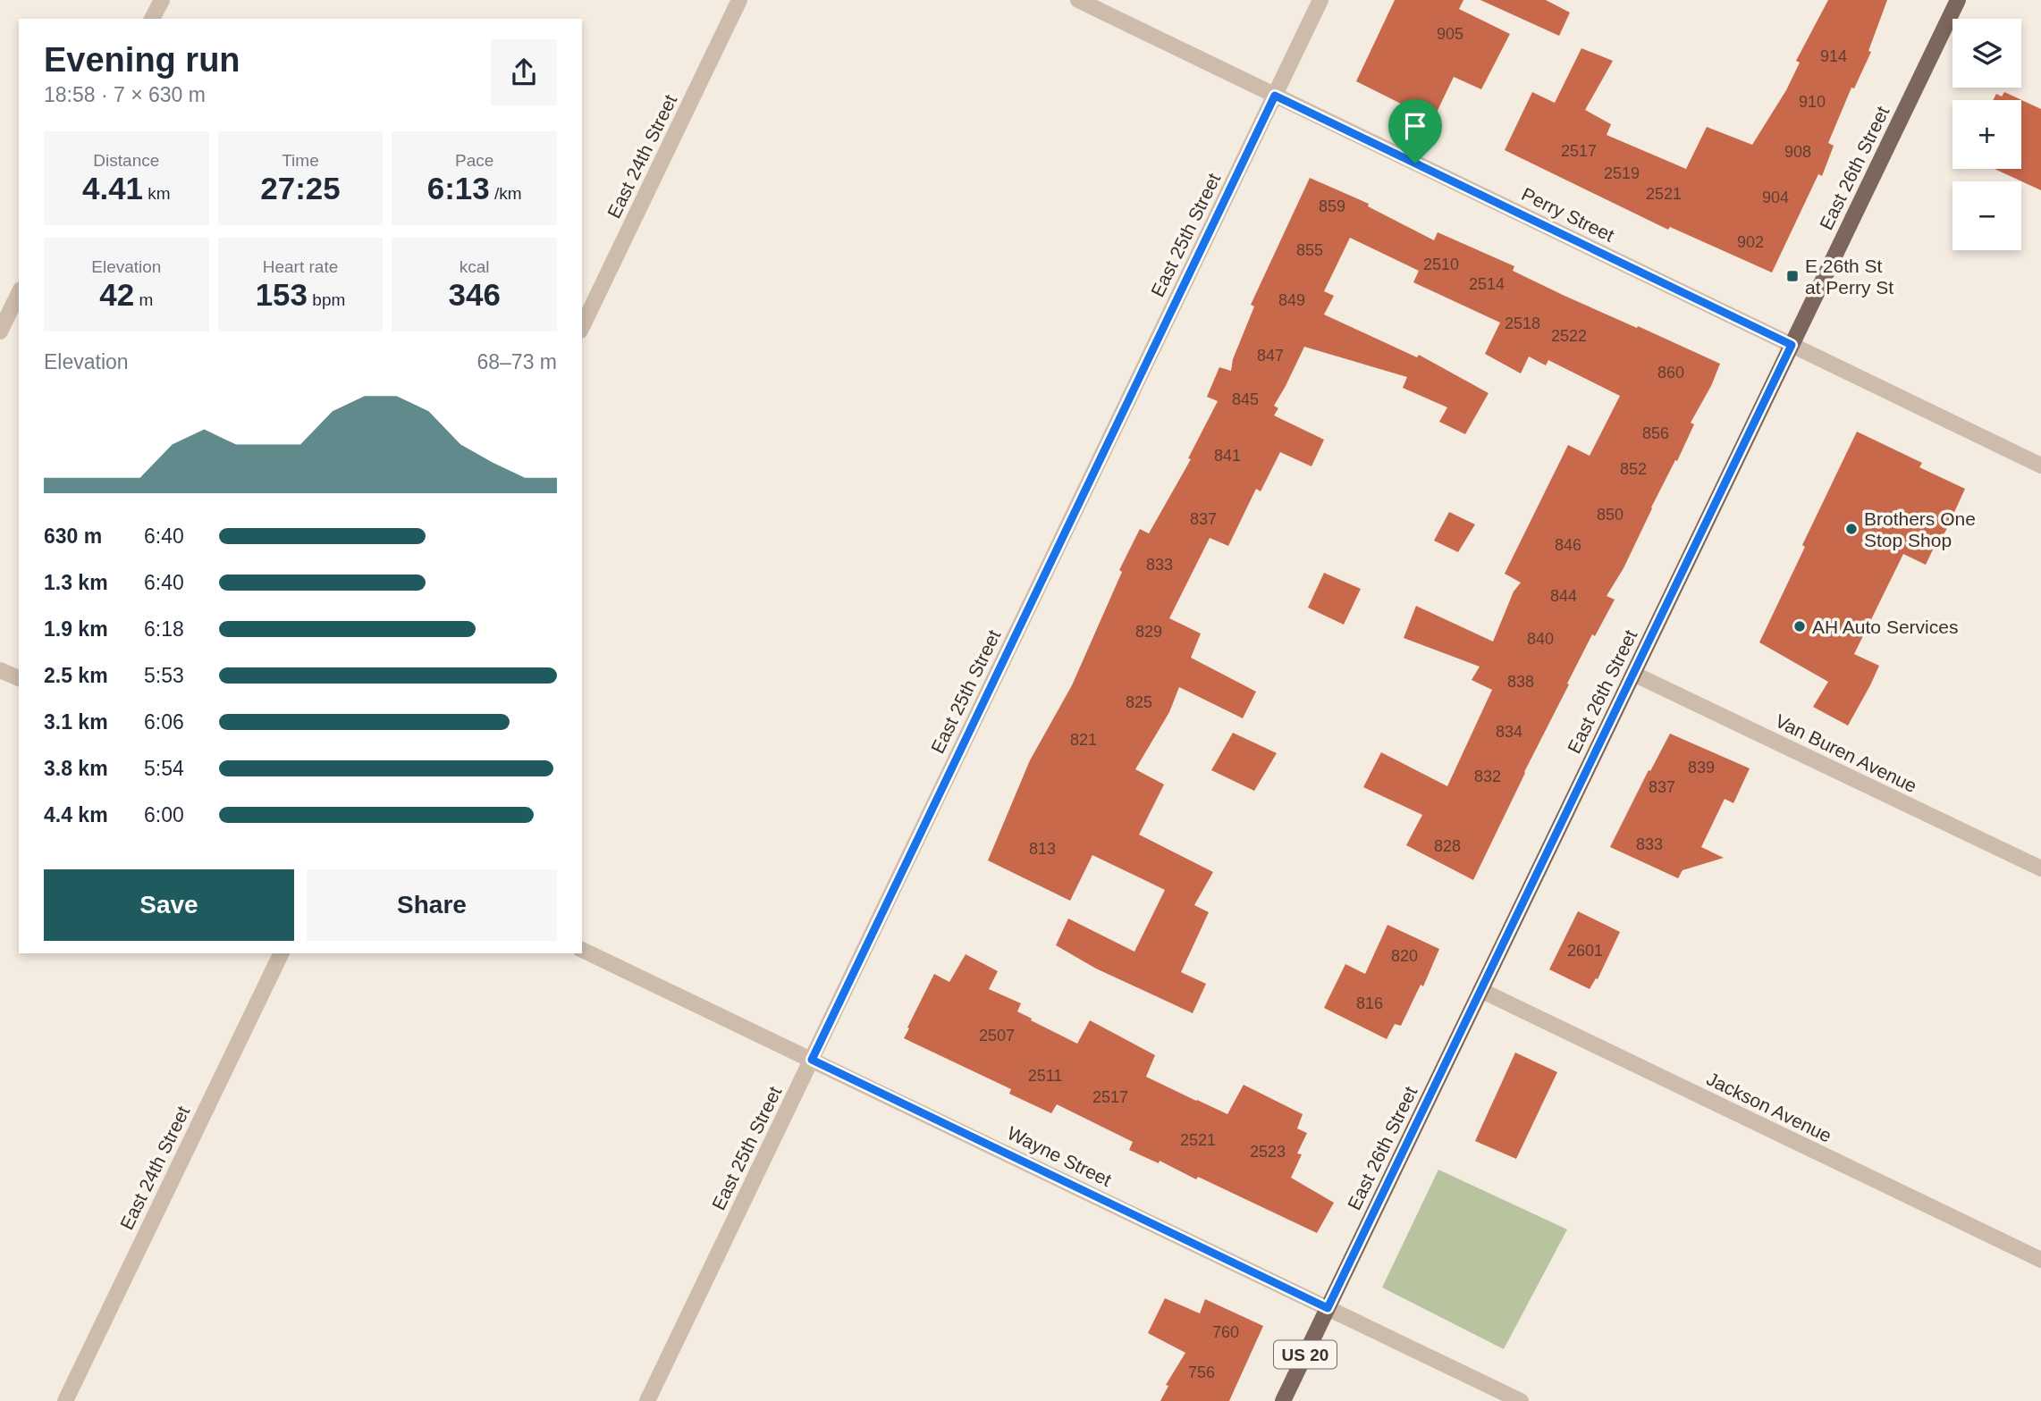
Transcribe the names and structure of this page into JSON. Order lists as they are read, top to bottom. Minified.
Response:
{"streets":{"main road":["East 26th Street","US 20"],"street":["East 24th Street","Perry Street","East 25th Street","Van Buren Avenue","Jackson Avenue","Wayne Street"]},"crossings":[["East 26th Street","Perry Street"],["East 26th Street","Van Buren Avenue"],["East 26th Street","Jackson Avenue"],["East 26th Street","Wayne Street"],["Perry Street","East 25th Street"],["East 25th Street","Wayne Street"]],"places":{"transit":["E 26th St at Perry St"],"other":["Brothers One Stop Shop","AH Auto Services"]},"house_numbers":["905","914","910","2517","908","2519","2521","904","859","902","855","2510","2514","849","2518","2522","847","860","845","856","841","852","850","837","846","833","844","829","840","838","825","834","821","839","832","837","833","828","813","2601","820","816","2507","2511","2517","2521","2523","760","756"],"page":{"map_buttons":["+","−"],"heading":["Evening run","18:58 · 7 × 630 m"],"stats":[["Distance","4.41 km"],["Time","27:25"],["Pace","6:13 /km"],["Elevation","42 m"],["Heart rate","153 bpm"],["kcal","346"]],"chart":["Elevation","68–73 m"],"list":[{"name":"630 m","note":"6:40"},{"name":"1.3 km","note":"6:40"},{"name":"1.9 km","note":"6:18"},{"name":"2.5 km","note":"5:53"},{"name":"3.1 km","note":"6:06"},{"name":"3.8 km","note":"5:54"},{"name":"4.4 km","note":"6:00"}],"buttons":["Save","Share"]}}
